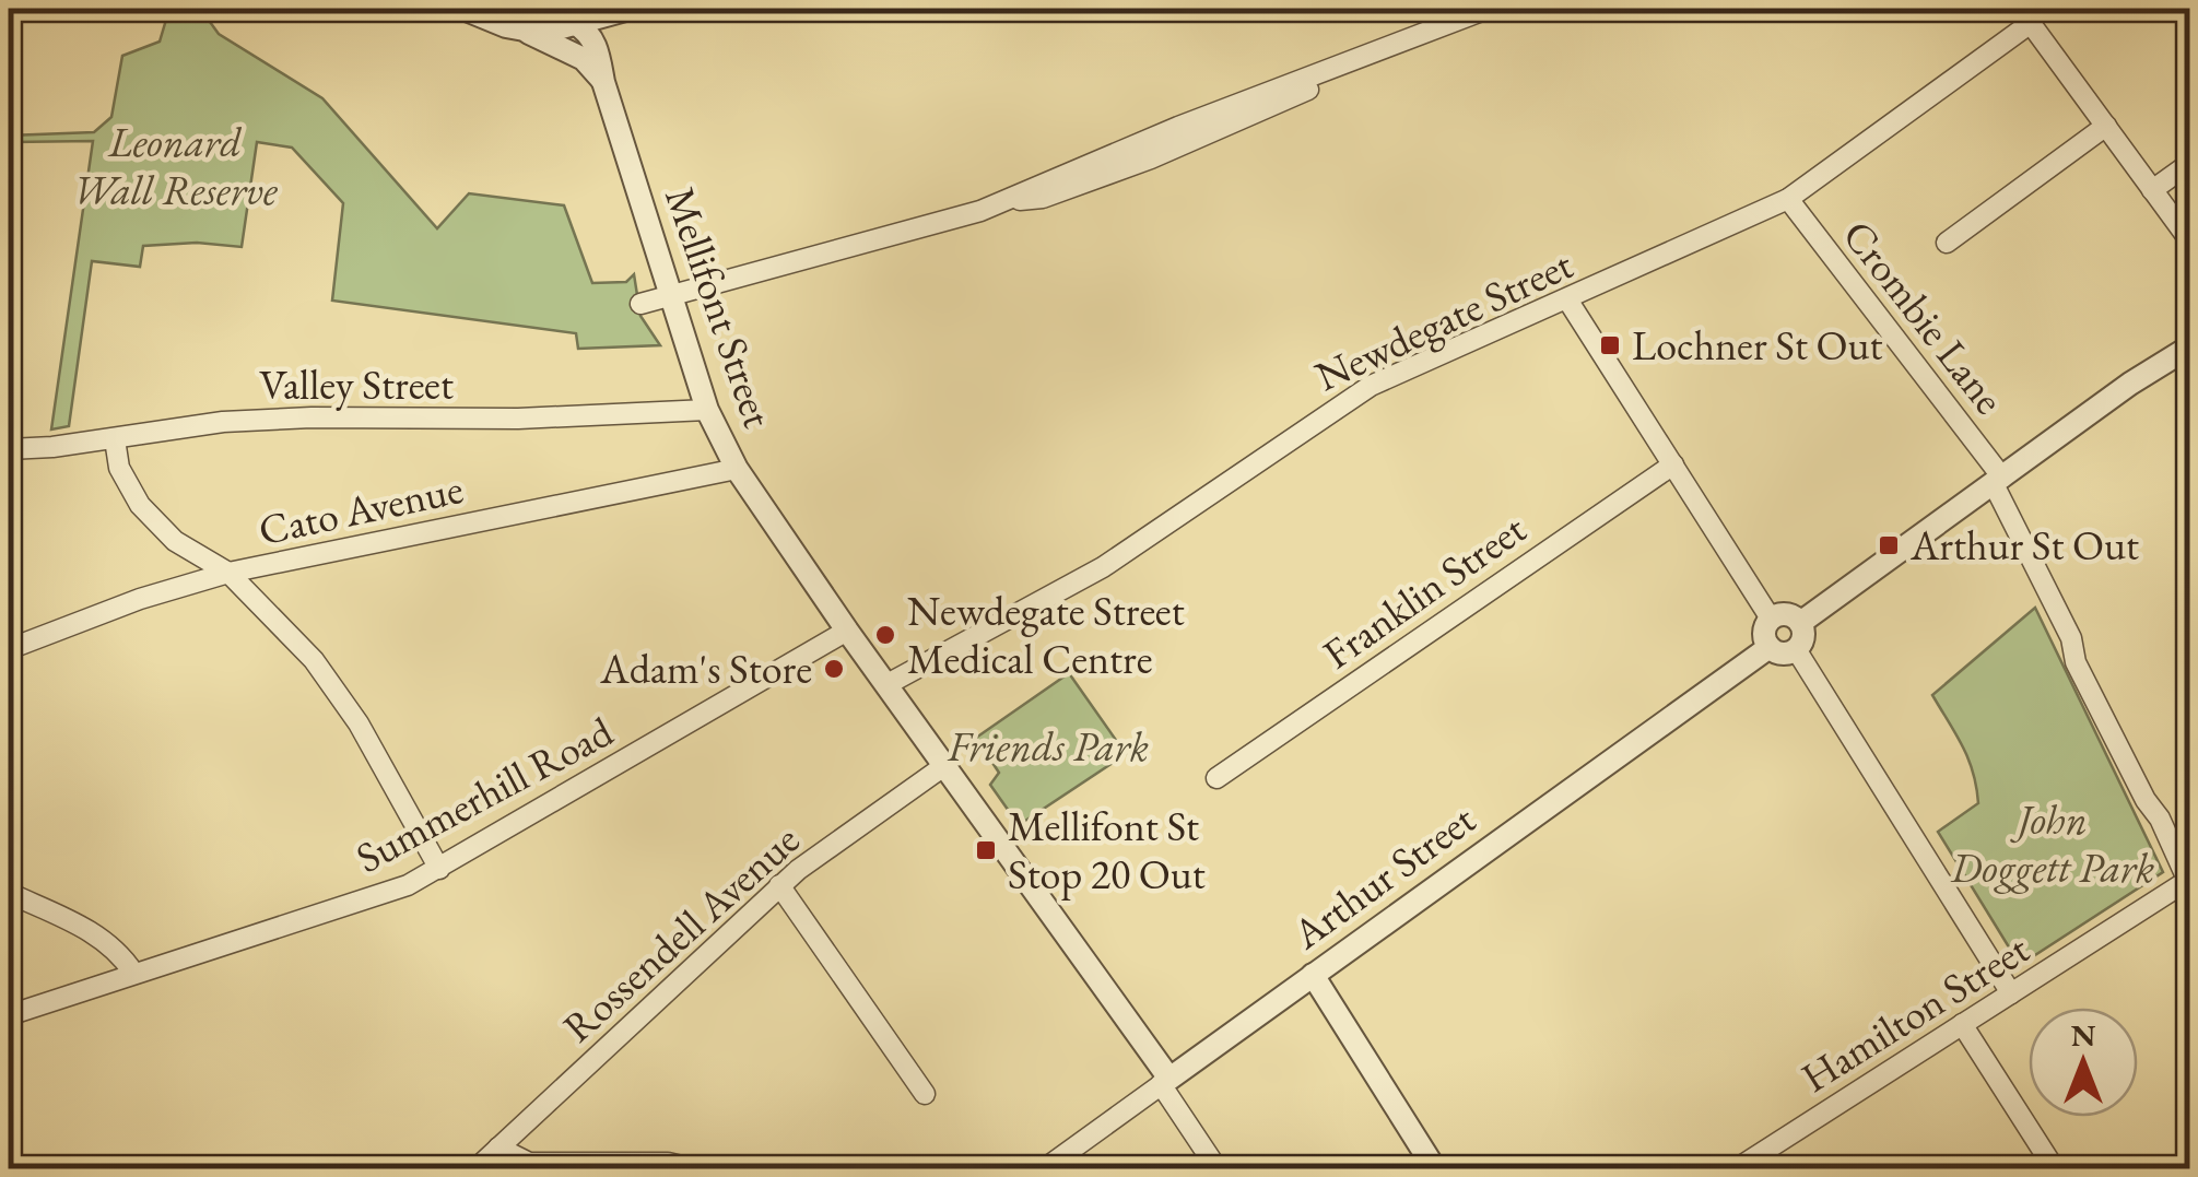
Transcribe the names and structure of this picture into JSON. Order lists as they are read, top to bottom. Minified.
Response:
{"streets":{"street":["Mellifont Street","Crombie Lane","Newdegate Street","Valley Street","Cato Avenue","Franklin Street","Summerhill Road","Arthur Street","Rossendell Avenue","Hamilton Street"]},"crossings":[["Mellifont Street","Newdegate Street"],["Mellifont Street","Valley Street"],["Mellifont Street","Cato Avenue"],["Mellifont Street","Summerhill Road"],["Mellifont Street","Arthur Street"],["Mellifont Street","Rossendell Avenue"],["Crombie Lane","Newdegate Street"],["Crombie Lane","Hamilton Street"]],"parks":["Leonard Wall Reserve","Friends Park","John Doggett Park"],"places":{"transit":["Lochner St Out","Arthur St Out","Mellifont St Stop 20 Out"],"other":["Newdegate Street Medical Centre","Adam's Store"]},"north":"top"}
